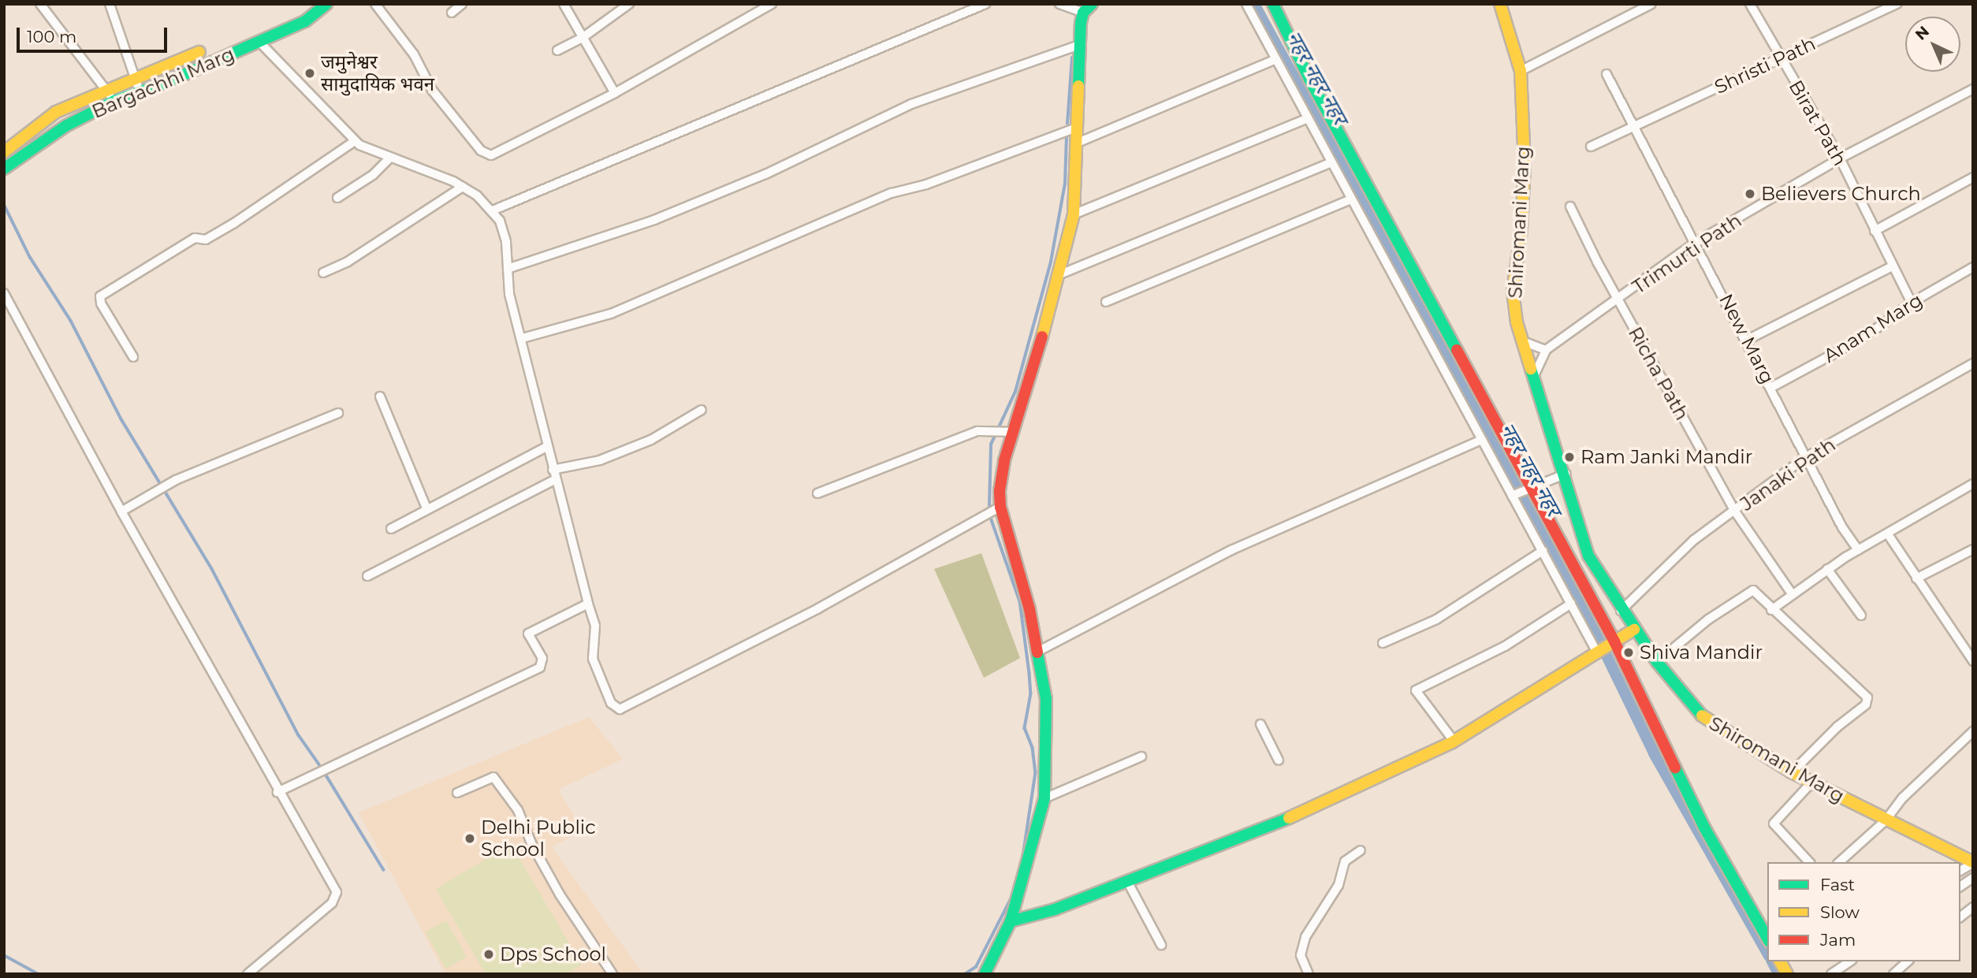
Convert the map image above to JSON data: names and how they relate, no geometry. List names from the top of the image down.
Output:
{
  "streets": {
    "street": [
      "Shristi Path",
      "Bargachhi Marg",
      "Birat Path",
      "Shiromani Marg",
      "Trimurti Path",
      "Anam Marg",
      "New Marg",
      "Richa Path",
      "Janaki Path"
    ]
  },
  "crossings": [
    ["Shristi Path", "Birat Path"],
    ["Shristi Path", "New Marg"],
    ["Birat Path", "Trimurti Path"],
    ["Birat Path", "Anam Marg"],
    ["Shiromani Marg", "Janaki Path"],
    ["Trimurti Path", "New Marg"],
    ["Trimurti Path", "Richa Path"],
    ["Anam Marg", "New Marg"],
    ["New Marg", "Janaki Path"],
    ["Richa Path", "Janaki Path"]
  ],
  "water": ["नहर नहर नहर"],
  "places": [
    "जमुनेश्वर सामुदायिक भवन",
    "Believers Church",
    "Ram Janki Mandir",
    "Shiva Mandir",
    "Delhi Public School",
    "Dps School"
  ],
  "legend": ["Fast", "Slow", "Jam"],
  "scale_bar": "100 m",
  "north": "top left"
}
